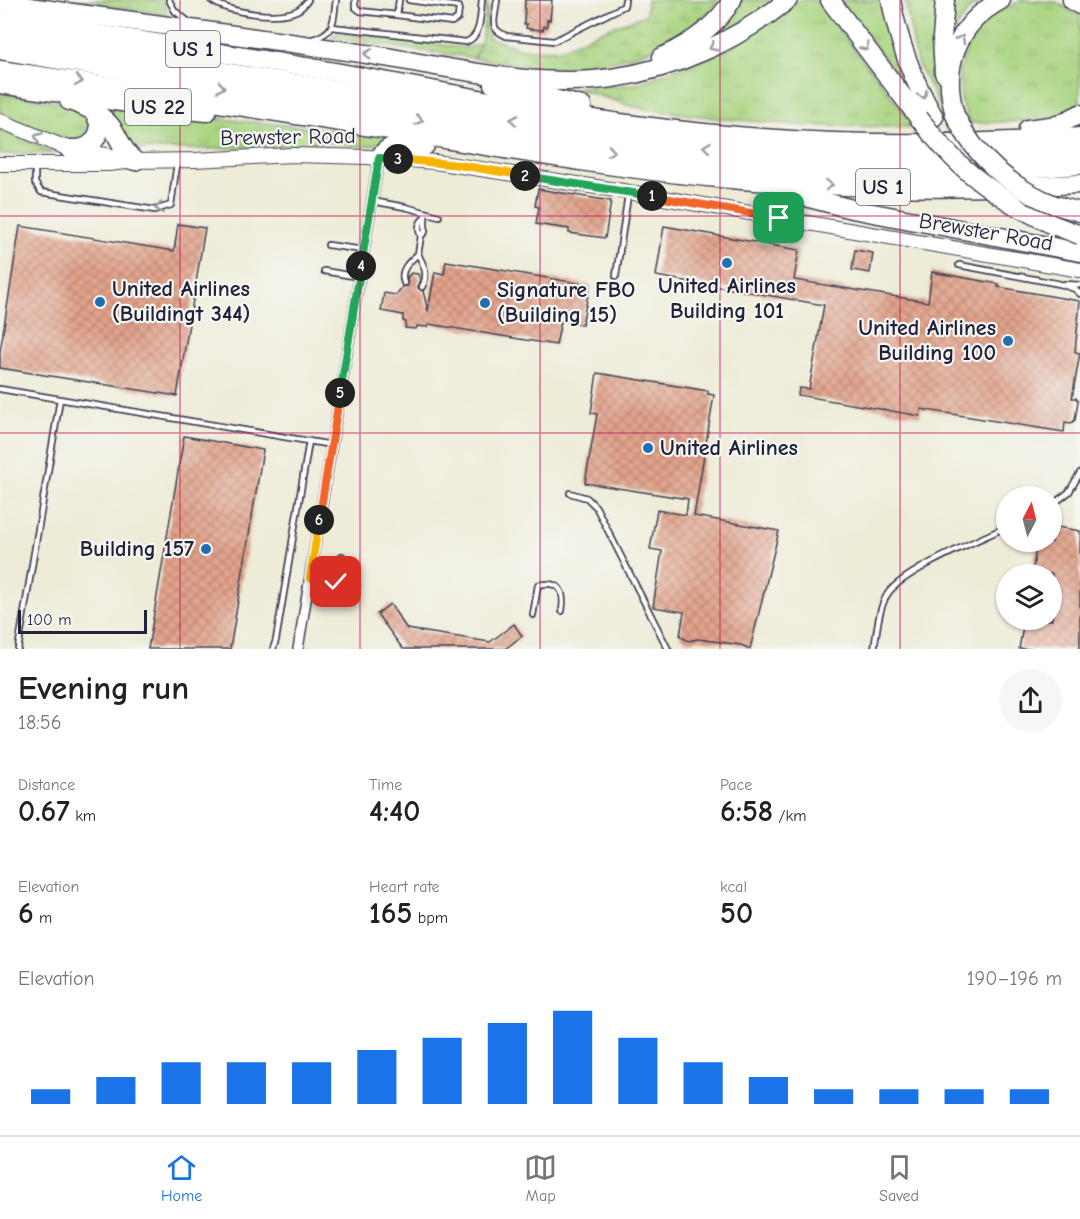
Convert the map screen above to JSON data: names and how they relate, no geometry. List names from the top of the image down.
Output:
{
  "streets": {
    "highway": ["US 1", "US 22"],
    "street": ["Brewster Road"]
  },
  "crossings": [
    ["US 1", "US 22"]
  ],
  "places": [
    "United Airlines Building 101",
    "United Airlines (Buildingt 344)",
    "Signature FBO (Building 15)",
    "United Airlines Building 100",
    "United Airlines",
    "Building 157"
  ],
  "scale_bar": "100 m",
  "north": "top",
  "page": {
    "pins": [
      "3",
      "2",
      "1",
      "4",
      "5",
      "6"
    ],
    "scale": "100 m",
    "heading": ["Evening run", "18:56"],
    "stats": [
      ["Distance", "0.67 km"],
      ["Time", "4:40"],
      ["Pace", "6:58 /km"],
      ["Elevation", "6 m"],
      ["Heart rate", "165 bpm"],
      ["kcal", "50"]
    ],
    "chart": ["Elevation", "190–196 m"],
    "tabs": ["Home", "Map", "Saved"]
  }
}
